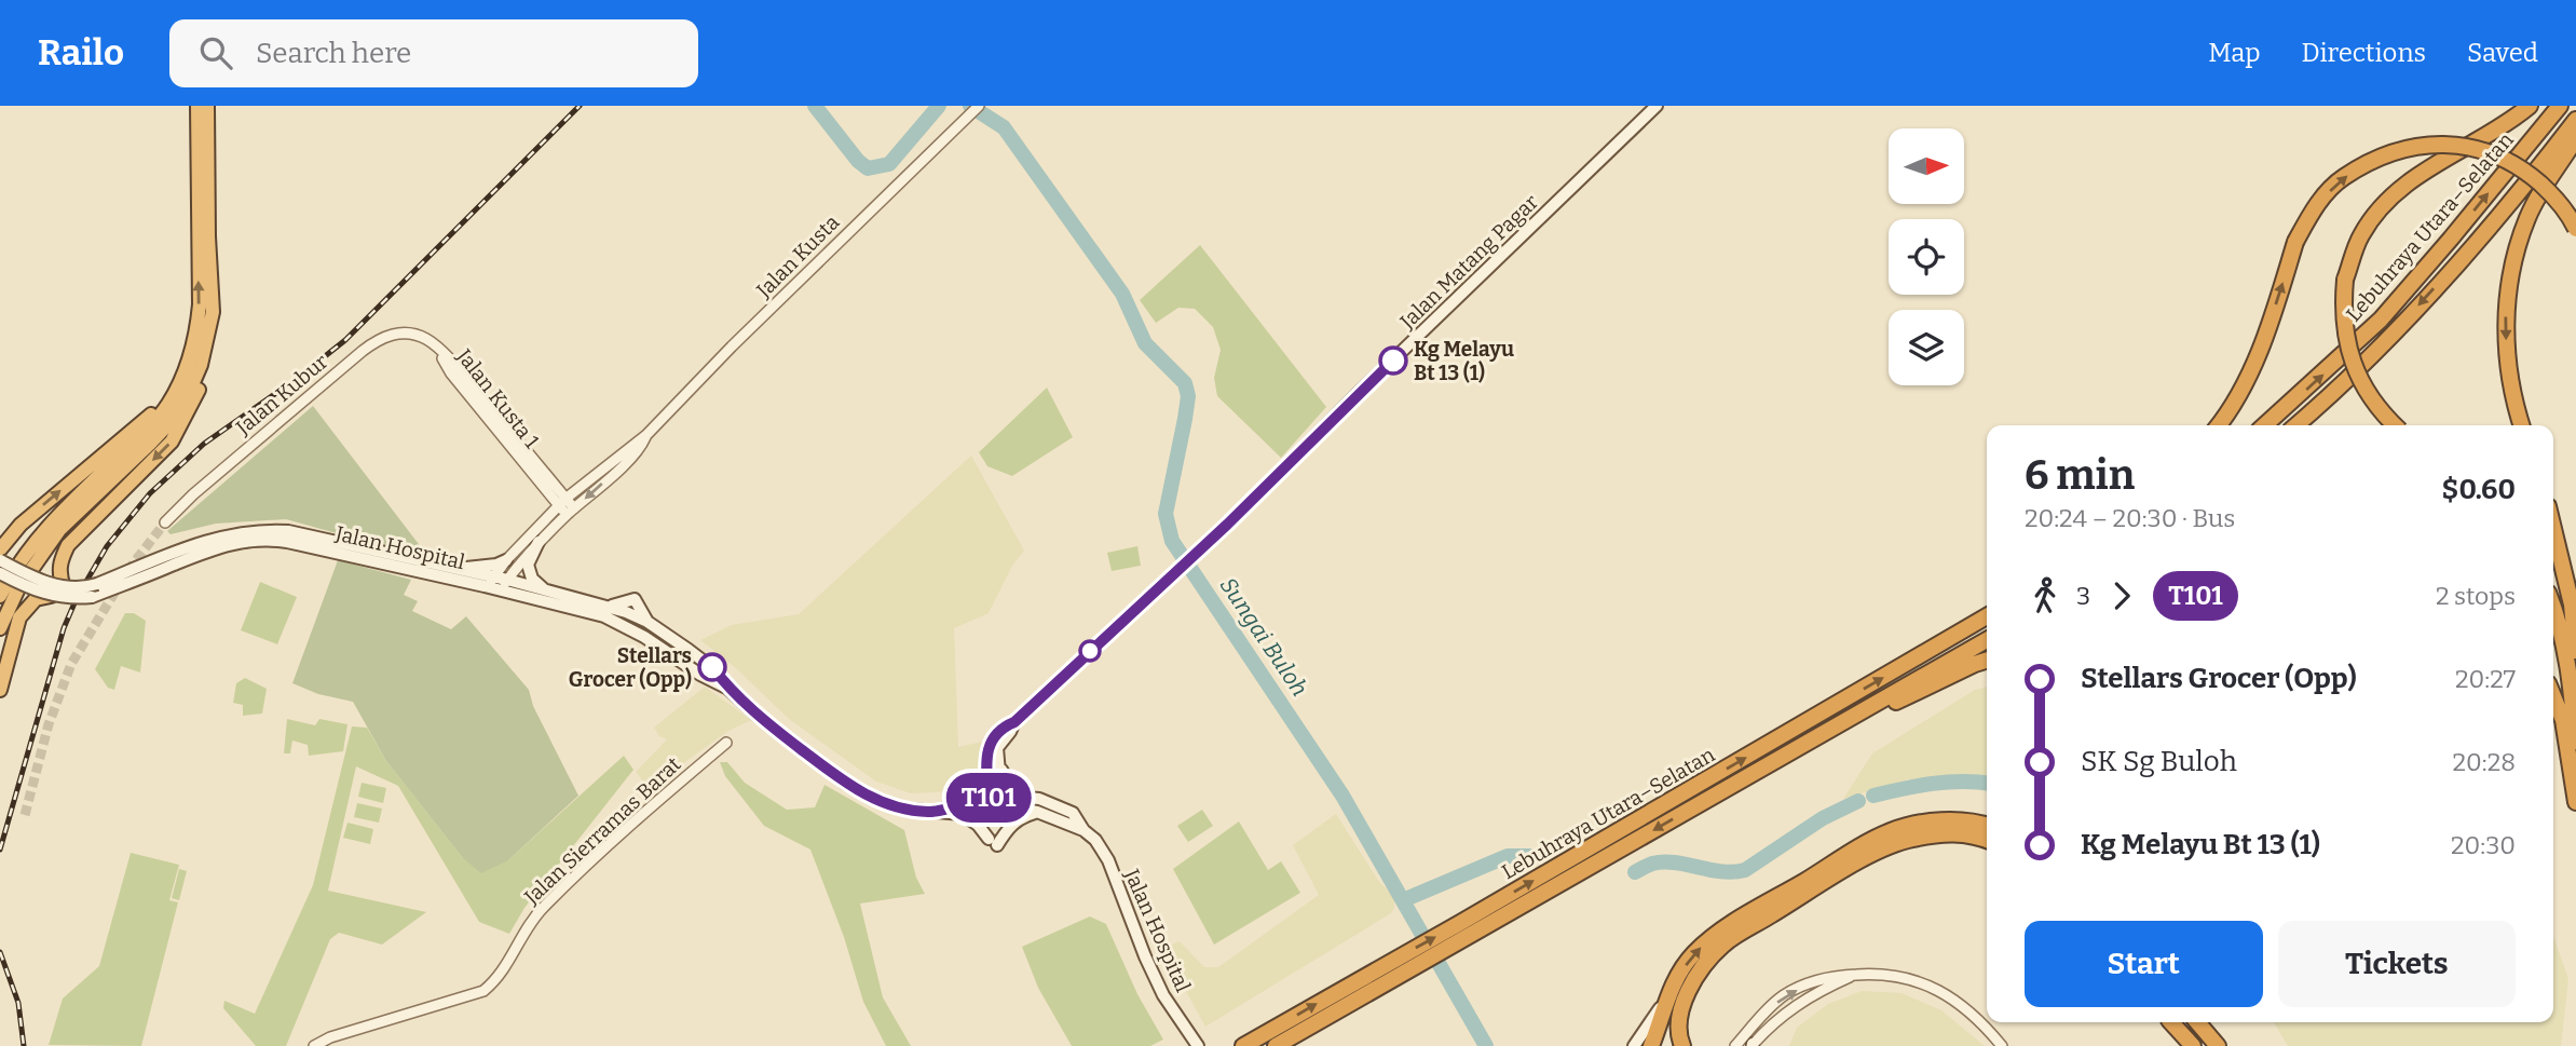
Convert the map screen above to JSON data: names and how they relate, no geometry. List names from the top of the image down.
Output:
{
  "streets": {
    "highway": ["Lebuhraya Utara–Selatan"],
    "main road": ["Jalan Matang Pagar", "Jalan Hospital"],
    "street": [
      "Jalan Kusta",
      "Jalan Kubur",
      "Jalan Kusta 1",
      "Jalan Sierramas Barat"
    ]
  },
  "crossings": [
    ["Jalan Kusta", "Jalan Kusta 1"],
    ["Jalan Kusta", "Jalan Hospital"],
    ["Jalan Kubur", "Jalan Kusta 1"]
  ],
  "water": ["Sungai Buloh"],
  "places": ["Kg Melayu Bt 13 (1)", "Stellars Grocer (Opp)"],
  "lines": ["bus line T101"],
  "north": "right",
  "page": {
    "header": "Railo",
    "search": "Search here",
    "nav": ["Map", "Directions", "Saved"],
    "on_map": "T101",
    "heading": ["6 min", "20:24 – 20:30 · Bus", "$0.60"],
    "legs": ["3", "T101", "2 stops"],
    "list": [
      {
        "name": "Stellars Grocer (Opp)",
        "value": "20:27"
      },
      {
        "name": "SK Sg Buloh",
        "value": "20:28"
      },
      {
        "name": "Kg Melayu Bt 13 (1)",
        "value": "20:30"
      }
    ],
    "buttons": ["Start", "Tickets"]
  }
}
